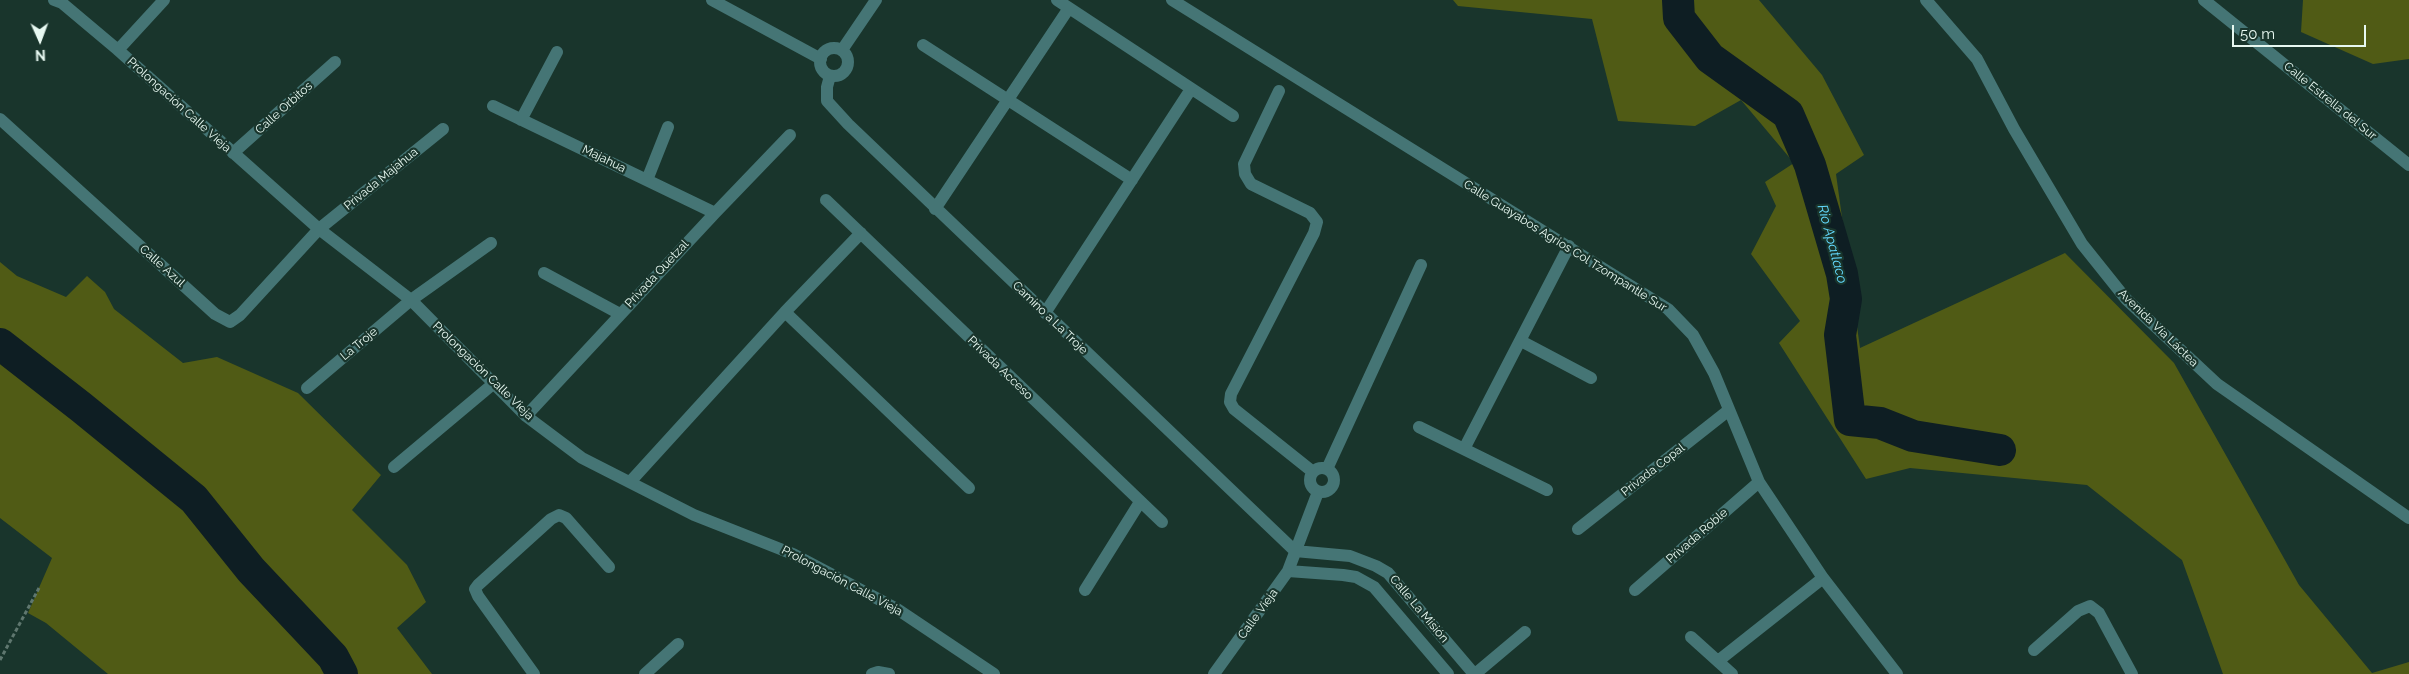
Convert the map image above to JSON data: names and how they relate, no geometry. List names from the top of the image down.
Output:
{
  "streets": {
    "street": [
      "Calle Estrella del Sur",
      "Prolongación Calle Vieja",
      "Calle Orbitos",
      "Majahua",
      "Privada Majahua",
      "Calle Guayabos Agrios Col Tzompantle Sur",
      "Calle Azul",
      "Privada Quetzal",
      "Camino a La Troje",
      "Avenida Vía Láctea",
      "La Troje",
      "Privada Acceso",
      "Privada Copal",
      "Privada Roble",
      "Calle La Misión",
      "Calle Vieja"
    ]
  },
  "crossings": [
    ["Prolongación Calle Vieja", "Calle Orbitos"],
    ["Prolongación Calle Vieja", "Privada Majahua"],
    ["Prolongación Calle Vieja", "Calle Azul"],
    ["Prolongación Calle Vieja", "Privada Quetzal"],
    ["Prolongación Calle Vieja", "La Troje"],
    ["Majahua", "Privada Quetzal"],
    ["Privada Majahua", "Calle Azul"],
    ["Calle Guayabos Agrios Col Tzompantle Sur", "Privada Copal"],
    ["Calle Guayabos Agrios Col Tzompantle Sur", "Privada Roble"],
    ["Camino a La Troje", "Calle La Misión"],
    ["Camino a La Troje", "Calle Vieja"],
    ["Calle La Misión", "Calle Vieja"]
  ],
  "water": ["Rio Apatlaco"],
  "scale_bar": "50 m",
  "north": "bottom"
}
